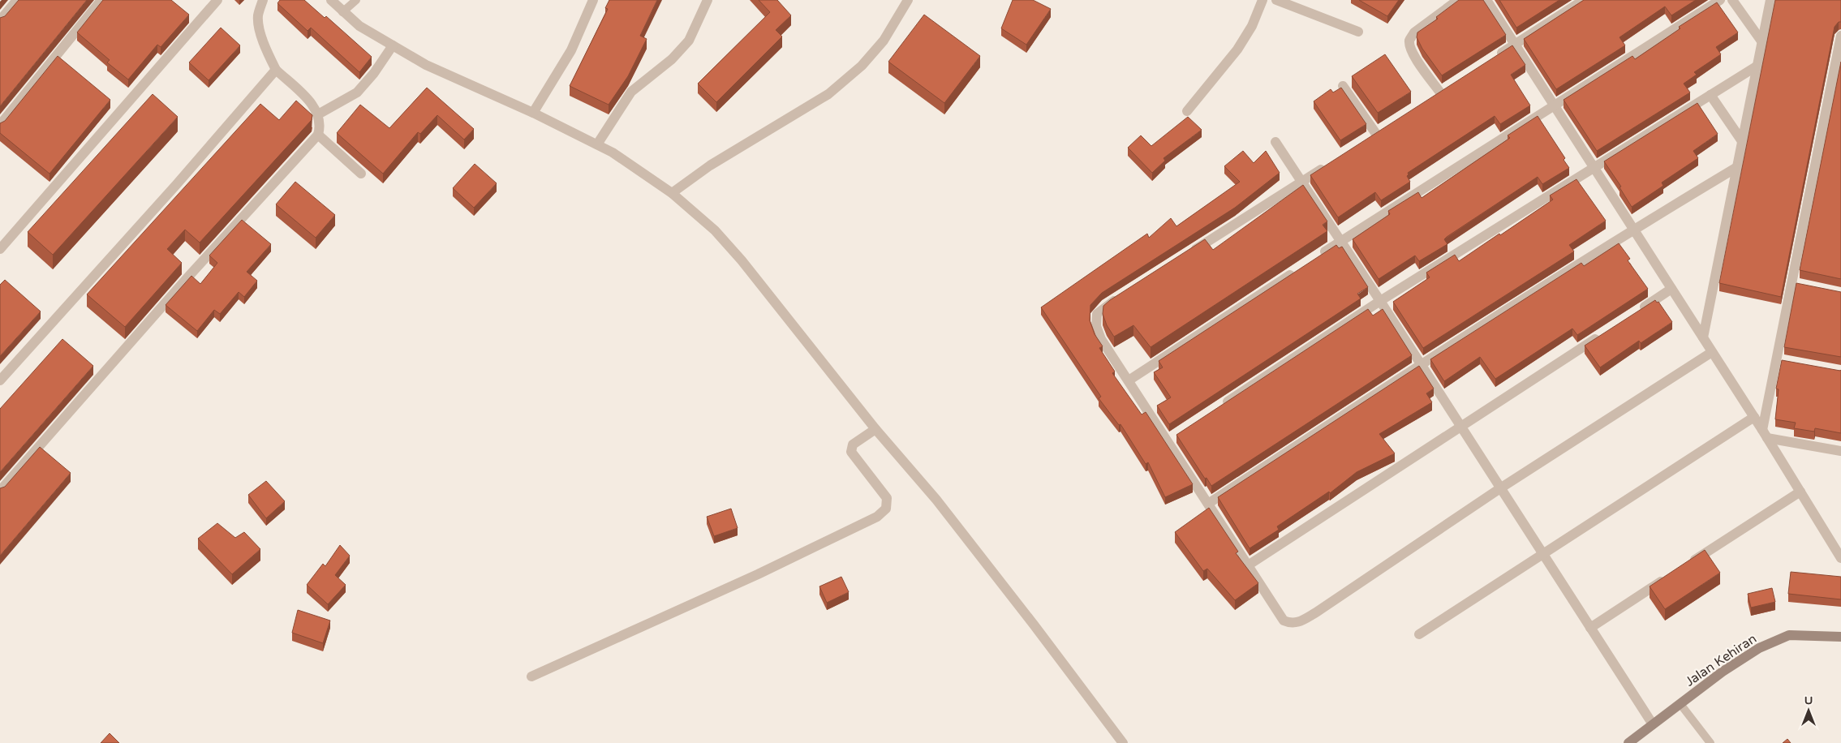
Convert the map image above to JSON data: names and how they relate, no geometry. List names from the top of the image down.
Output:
{
  "streets": {
    "street": ["Jalan Kehiran"]
  },
  "north": "top"
}
